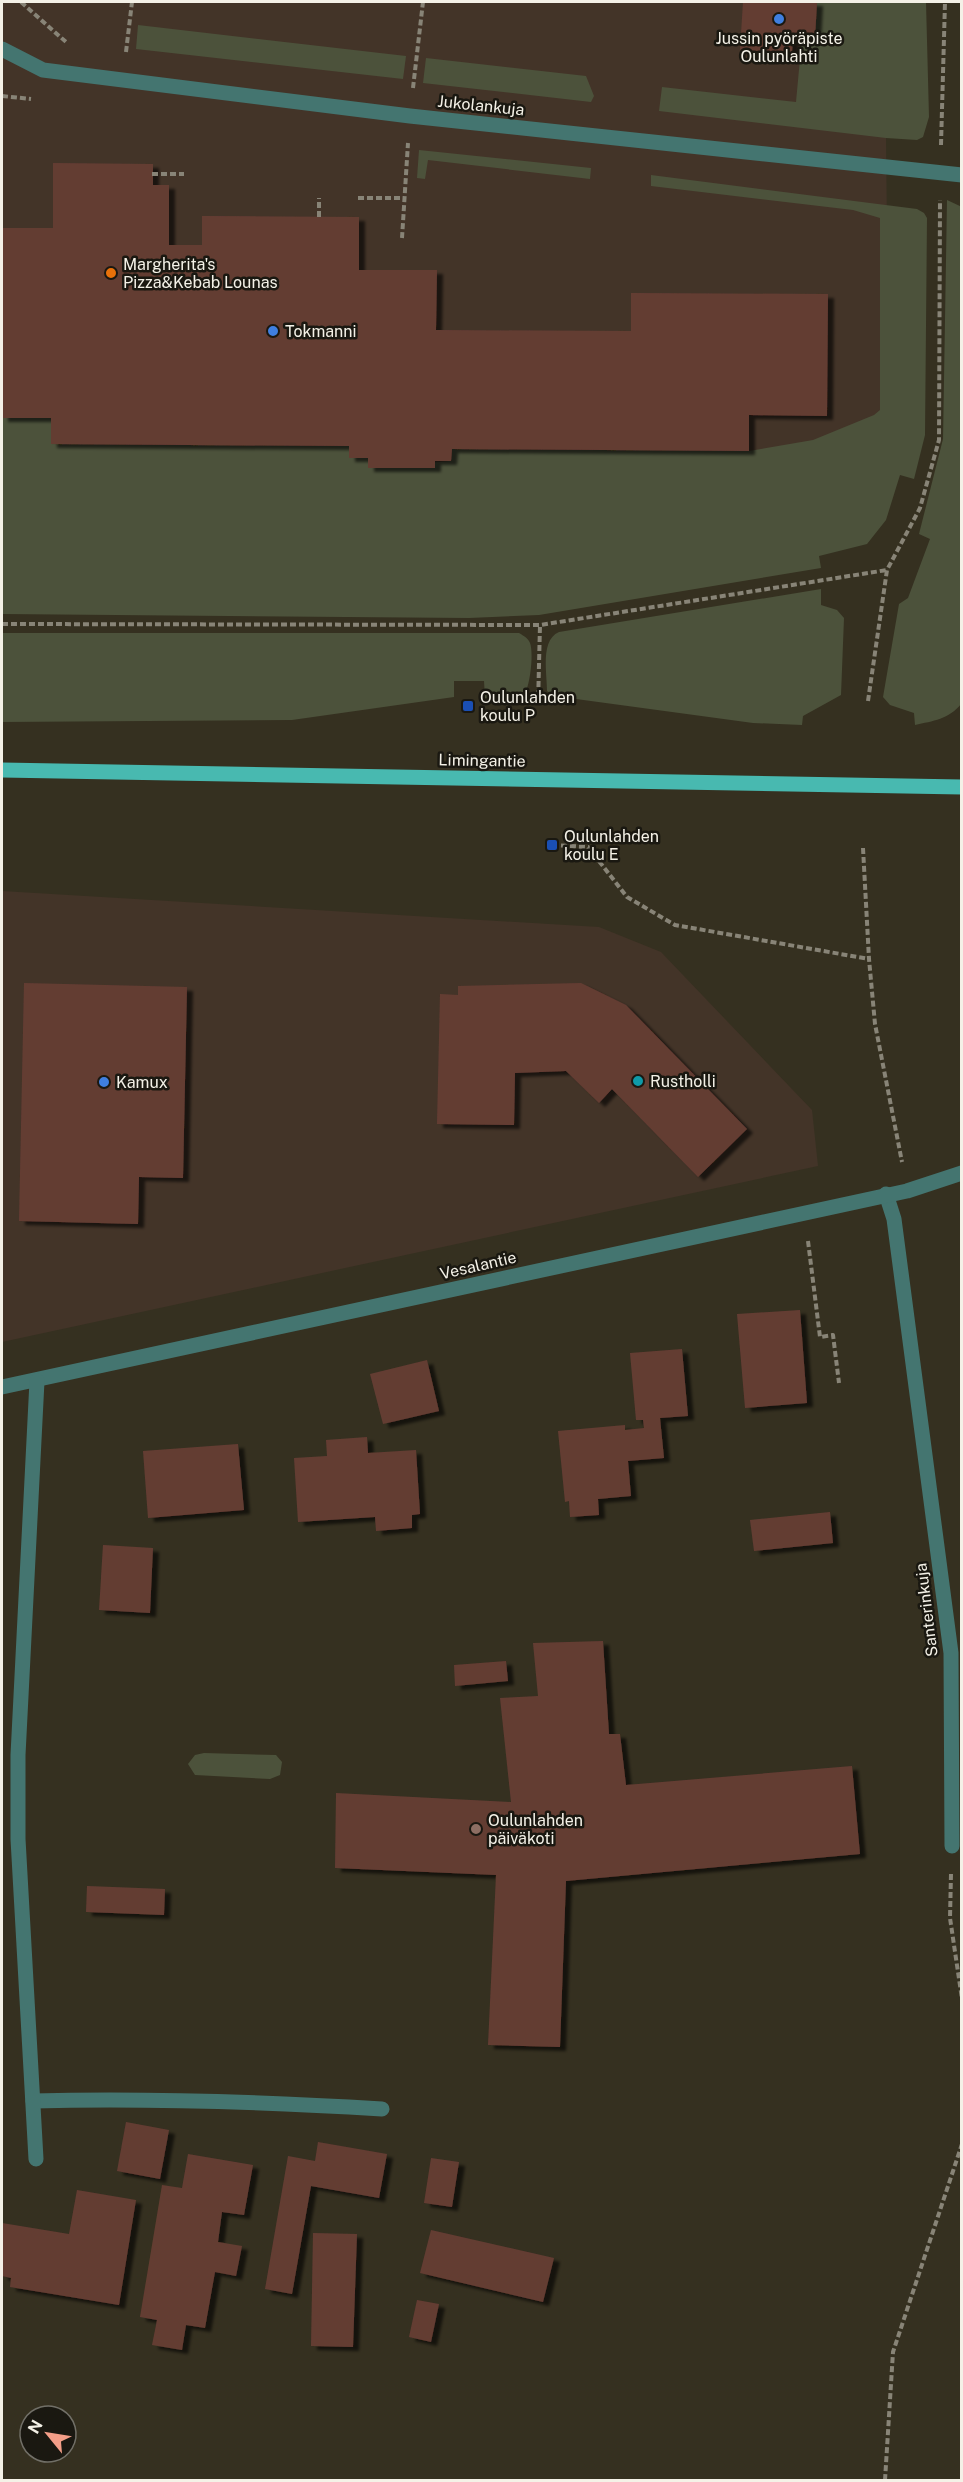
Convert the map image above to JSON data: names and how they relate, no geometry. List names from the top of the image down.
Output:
{
  "streets": {
    "main road": ["Limingantie"],
    "street": ["Jukolankuja", "Vesalantie", "Santerinkuja"]
  },
  "crossings": [
    ["Vesalantie", "Santerinkuja"]
  ],
  "places": {
    "other": [
      "Jussin pyöräpiste Oulunlahti",
      "Margherita's Pizza&Kebab Lounas",
      "Tokmanni",
      "Rustholli",
      "Kamux",
      "Oulunlahden päiväkoti"
    ],
    "transit": ["Oulunlahden koulu P", "Oulunlahden koulu E"]
  },
  "north": "top left"
}
